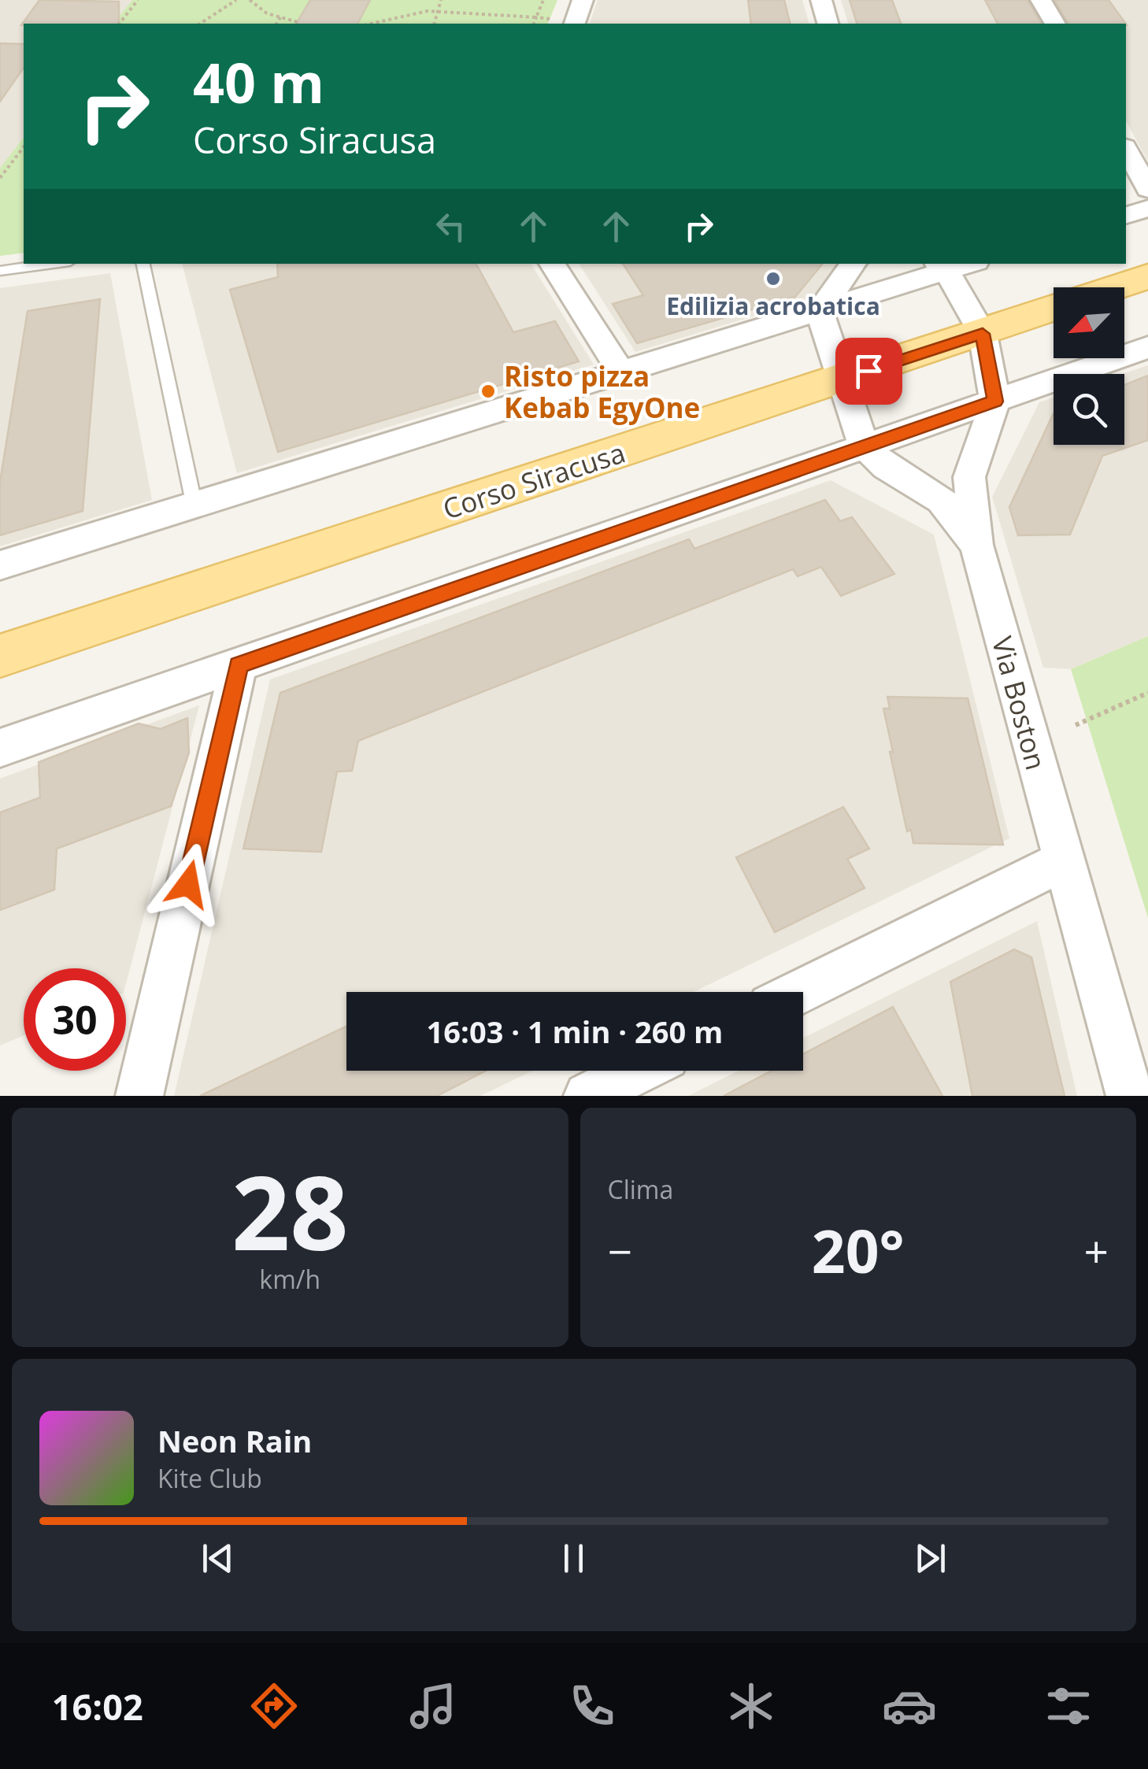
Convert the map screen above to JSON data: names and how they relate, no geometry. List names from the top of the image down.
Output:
{
  "streets": {
    "main road": ["Corso Siracusa"],
    "street": ["Via Boston"]
  },
  "crossings": [
    ["Corso Siracusa", "Via Boston"]
  ],
  "places": ["Edilizia acrobatica", "Risto pizza Kebab EgyOne"],
  "north": "bottom left",
  "page": {
    "turn": ["40 m", "Corso Siracusa"],
    "limit": "30",
    "trip": "16:03 · 1 min · 260 m",
    "tile": [
      ["28", "km/h"],
      "Clima"
    ],
    "heat": ["−", "20°", "+"],
    "song": ["Neon Rain", "Kite Club"],
    "tabs": "16:02"
  }
}
